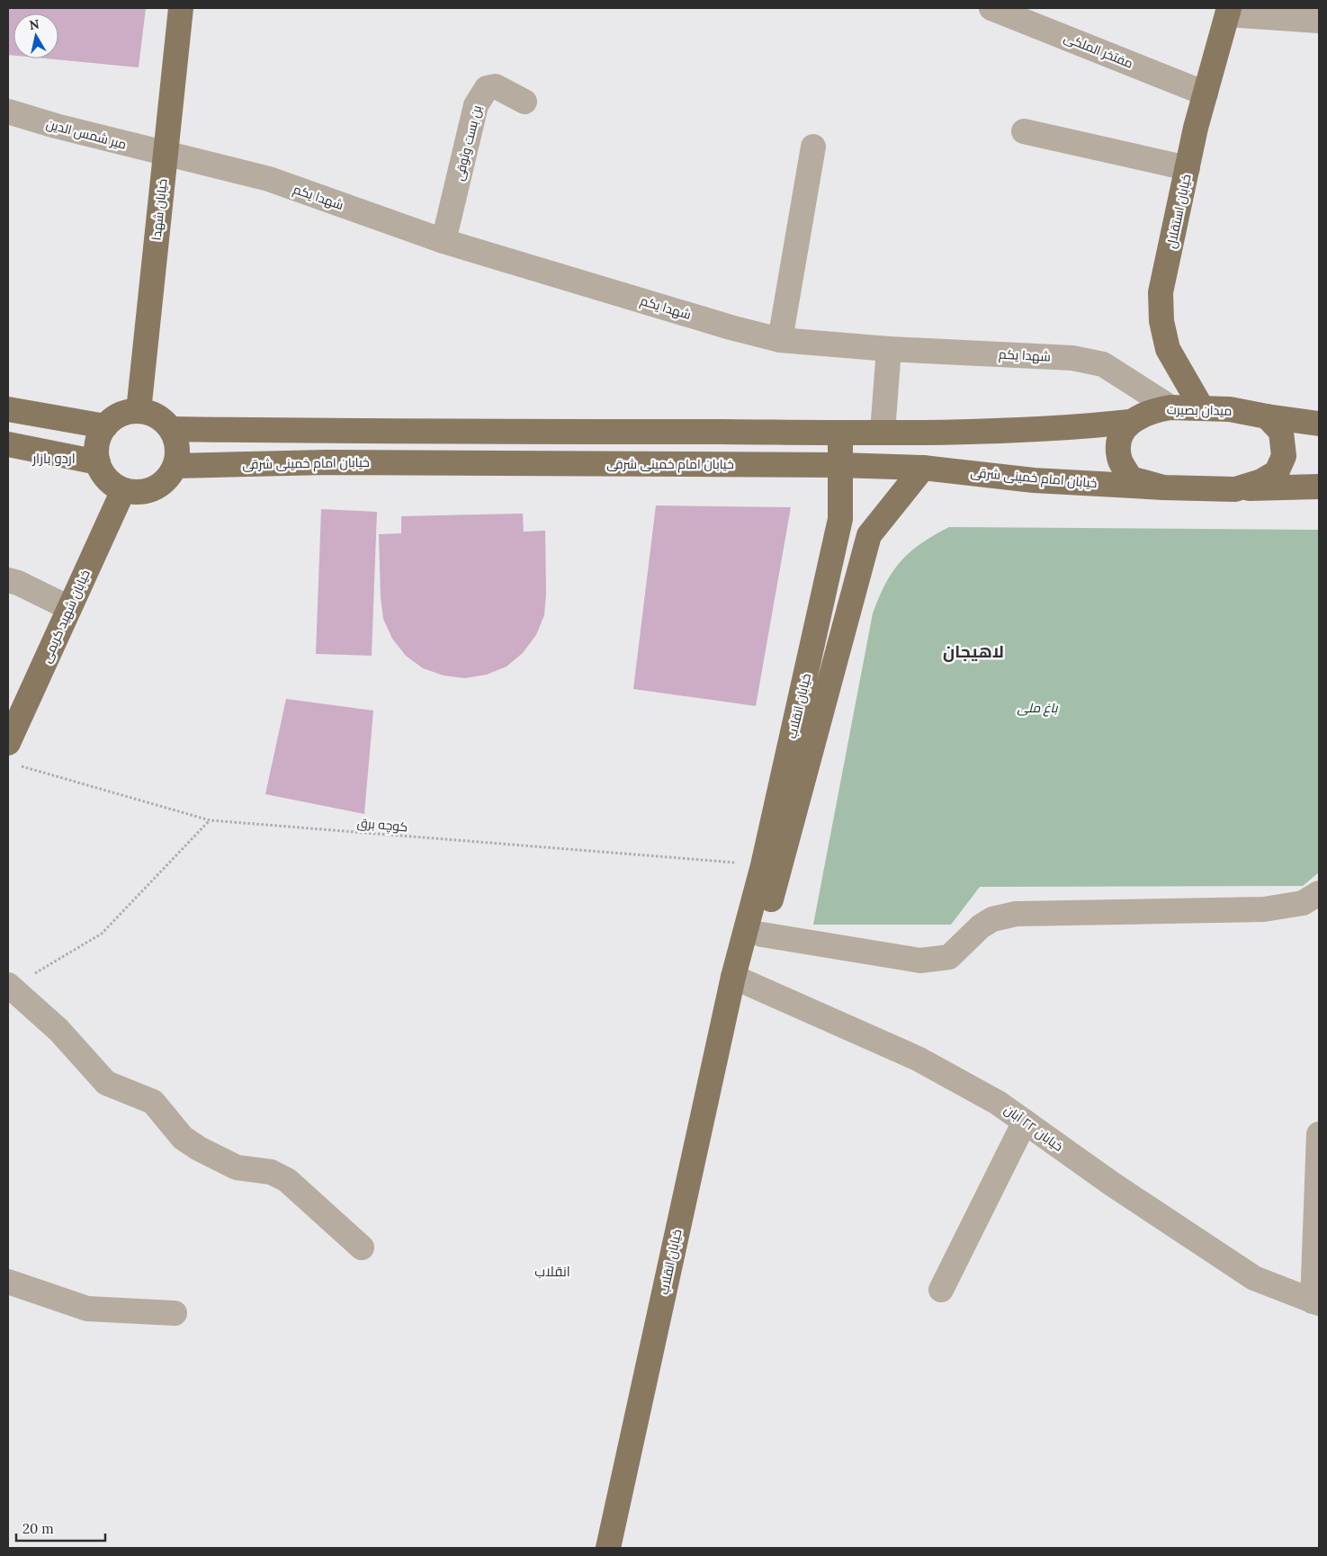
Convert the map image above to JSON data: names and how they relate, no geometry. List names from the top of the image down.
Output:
{
  "streets": {
    "main road": [
      "خیابان شهدا",
      "خیابان استقلال",
      "میدان بصیرت",
      "خیابان امام خمینی شرقی",
      "خیابان شهید کریمی",
      "خیابان انقلاب"
    ],
    "street": [
      "مفتخر الملکی",
      "میر شمس الدین",
      "بن بست وثوقی",
      "شهدا یکم",
      "خیابان ۲۲ آبان"
    ],
    "path": ["کوچه برق"]
  },
  "crossings": [
    ["مفتخر الملکی", "خیابان استقلال"],
    ["میر شمس الدین", "شهدا یکم"],
    ["میر شمس الدین", "خیابان شهدا"],
    ["بن بست وثوقی", "شهدا یکم"],
    ["شهدا یکم", "خیابان شهدا"],
    ["شهدا یکم", "میدان بصیرت"],
    ["خیابان شهدا", "خیابان امام خمینی شرقی"],
    ["خیابان شهدا", "خیابان شهید کریمی"],
    ["خیابان استقلال", "میدان بصیرت"],
    ["خیابان امام خمینی شرقی", "خیابان شهید کریمی"],
    ["خیابان امام خمینی شرقی", "خیابان انقلاب"],
    ["خیابان شهید کریمی", "کوچه برق"],
    ["خیابان انقلاب", "کوچه برق"],
    ["خیابان انقلاب", "خیابان ۲۲ آبان"]
  ],
  "districts": ["اردو بازار", "لاهیجان", "انقلاب"],
  "parks": ["باغ ملی"],
  "scale_bar": "20 m",
  "north": "top"
}
